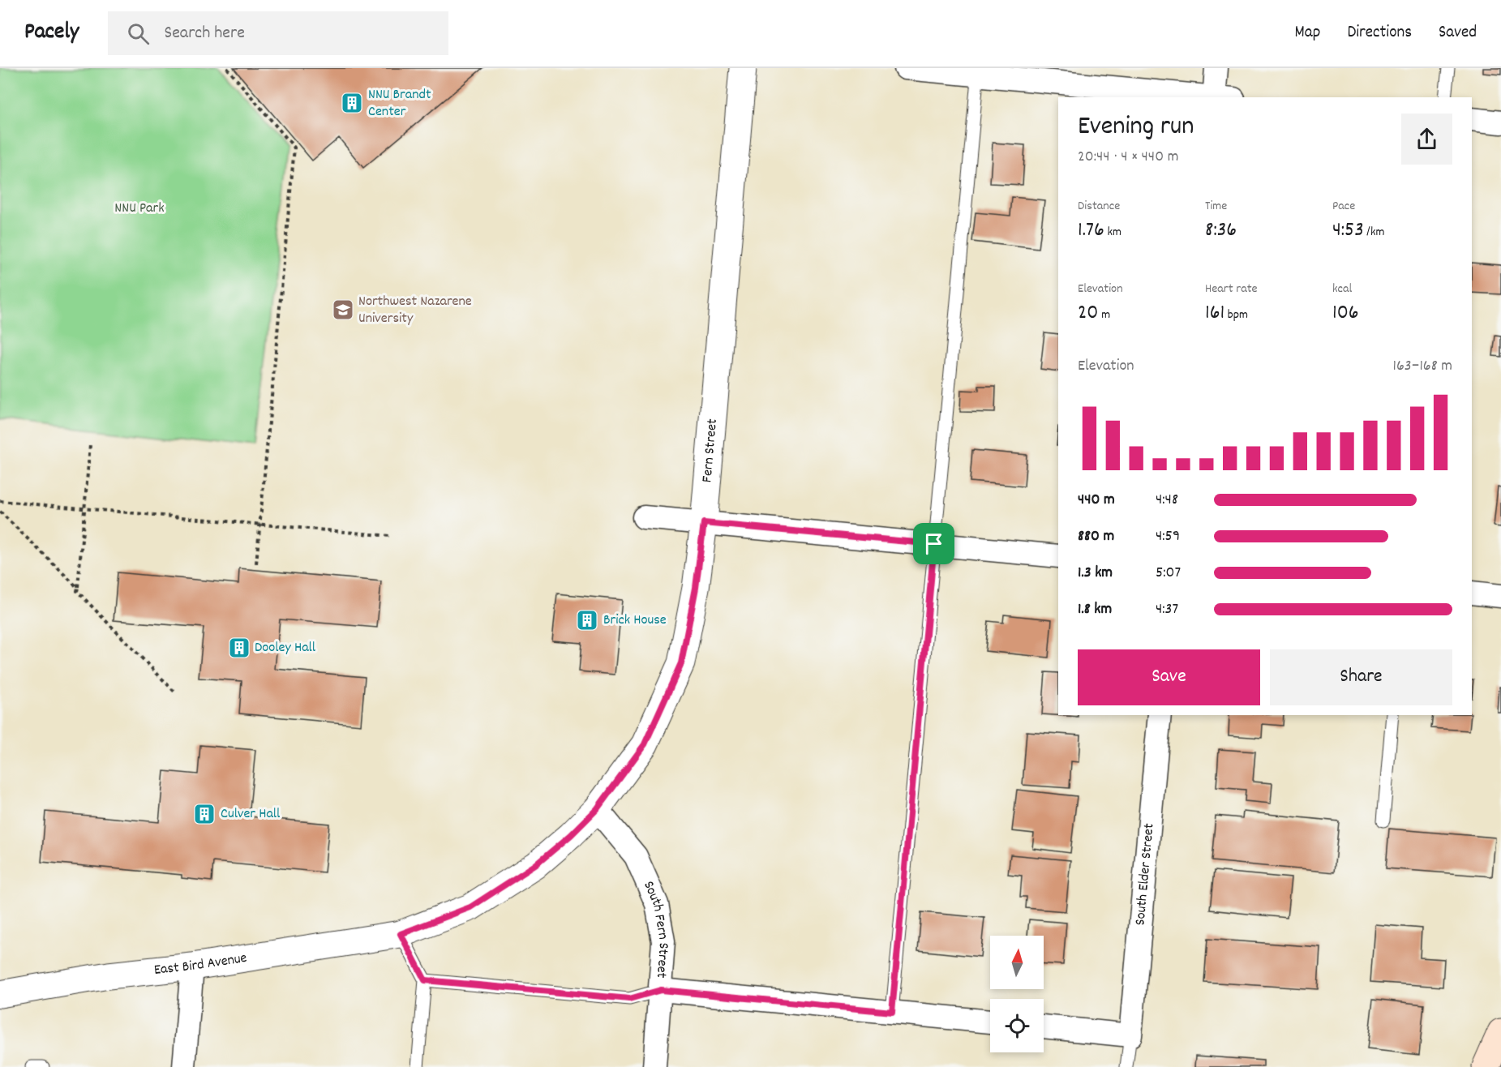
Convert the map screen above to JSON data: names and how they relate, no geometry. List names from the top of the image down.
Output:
{
  "streets": {
    "street": [
      "Fern Street",
      "South Elder Street",
      "South Fern Street",
      "East Bird Avenue"
    ]
  },
  "crossings": [
    ["Fern Street", "South Fern Street"],
    ["Fern Street", "East Bird Avenue"],
    ["South Fern Street", "East Bird Avenue"]
  ],
  "parks": ["NNU Park"],
  "places": {
    "building": [
      "NNU Brandt Center",
      "Brick House",
      "Dooley Hall",
      "Culver Hall"
    ],
    "school or university": ["Northwest Nazarene University"]
  },
  "north": "top",
  "page": {
    "header": "Pacely",
    "search": "Search here",
    "nav": ["Map", "Directions", "Saved"],
    "heading": ["Evening run", "20:44 · 4 × 440 m"],
    "stats": [
      ["Distance", "1.76 km"],
      ["Time", "8:36"],
      ["Pace", "4:53 /km"],
      ["Elevation", "20 m"],
      ["Heart rate", "161 bpm"],
      ["kcal", "106"]
    ],
    "chart": ["Elevation", "163–168 m"],
    "list": [
      {
        "name": "440 m",
        "note": "4:48"
      },
      {
        "name": "880 m",
        "note": "4:59"
      },
      {
        "name": "1.3 km",
        "note": "5:07"
      },
      {
        "name": "1.8 km",
        "note": "4:37"
      }
    ],
    "buttons": ["Save", "Share"]
  }
}
